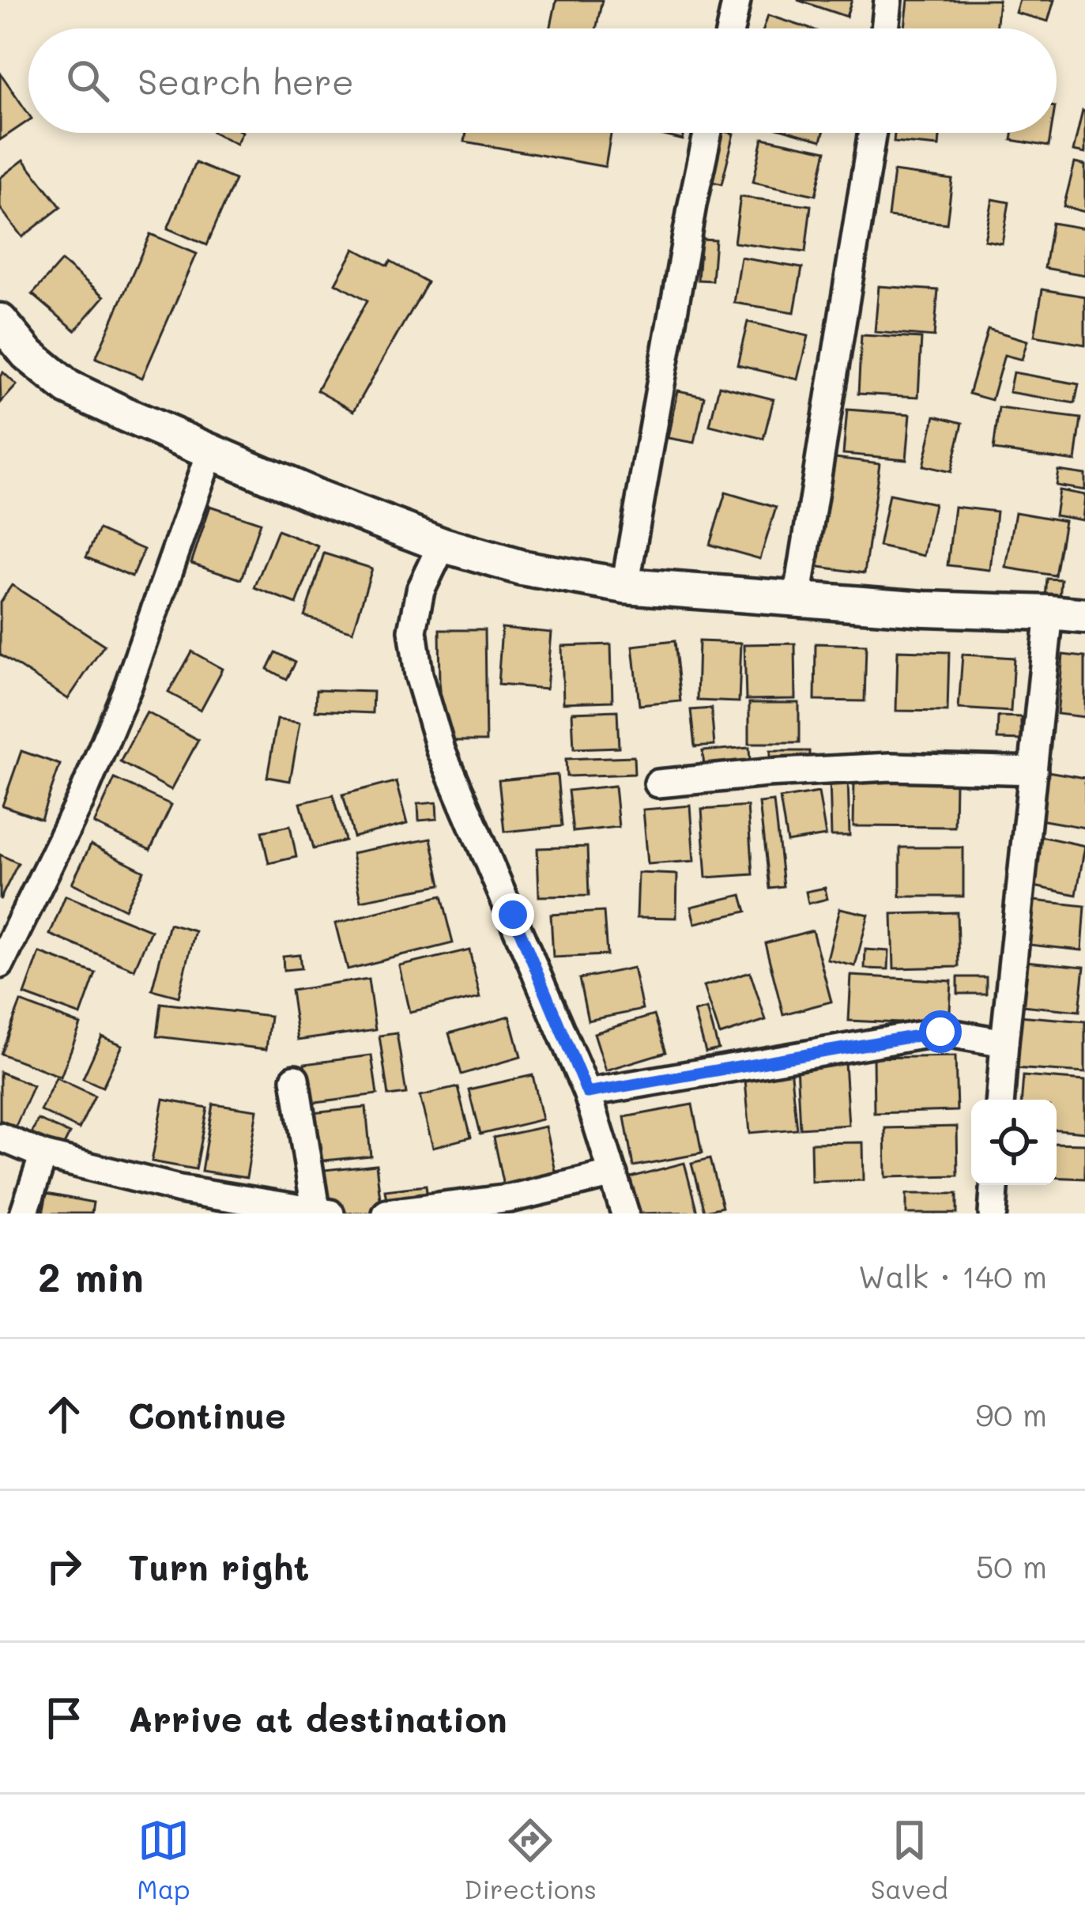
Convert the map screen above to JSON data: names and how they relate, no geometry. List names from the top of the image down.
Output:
{
  "page": {
    "search": "Search here",
    "heading": ["2 min", "Walk · 140 m"],
    "list": [
      ["Continue", "90 m"],
      ["Turn right", "50 m"],
      "Arrive at destination"
    ],
    "nav": ["Map", "Directions", "Saved"]
  }
}
